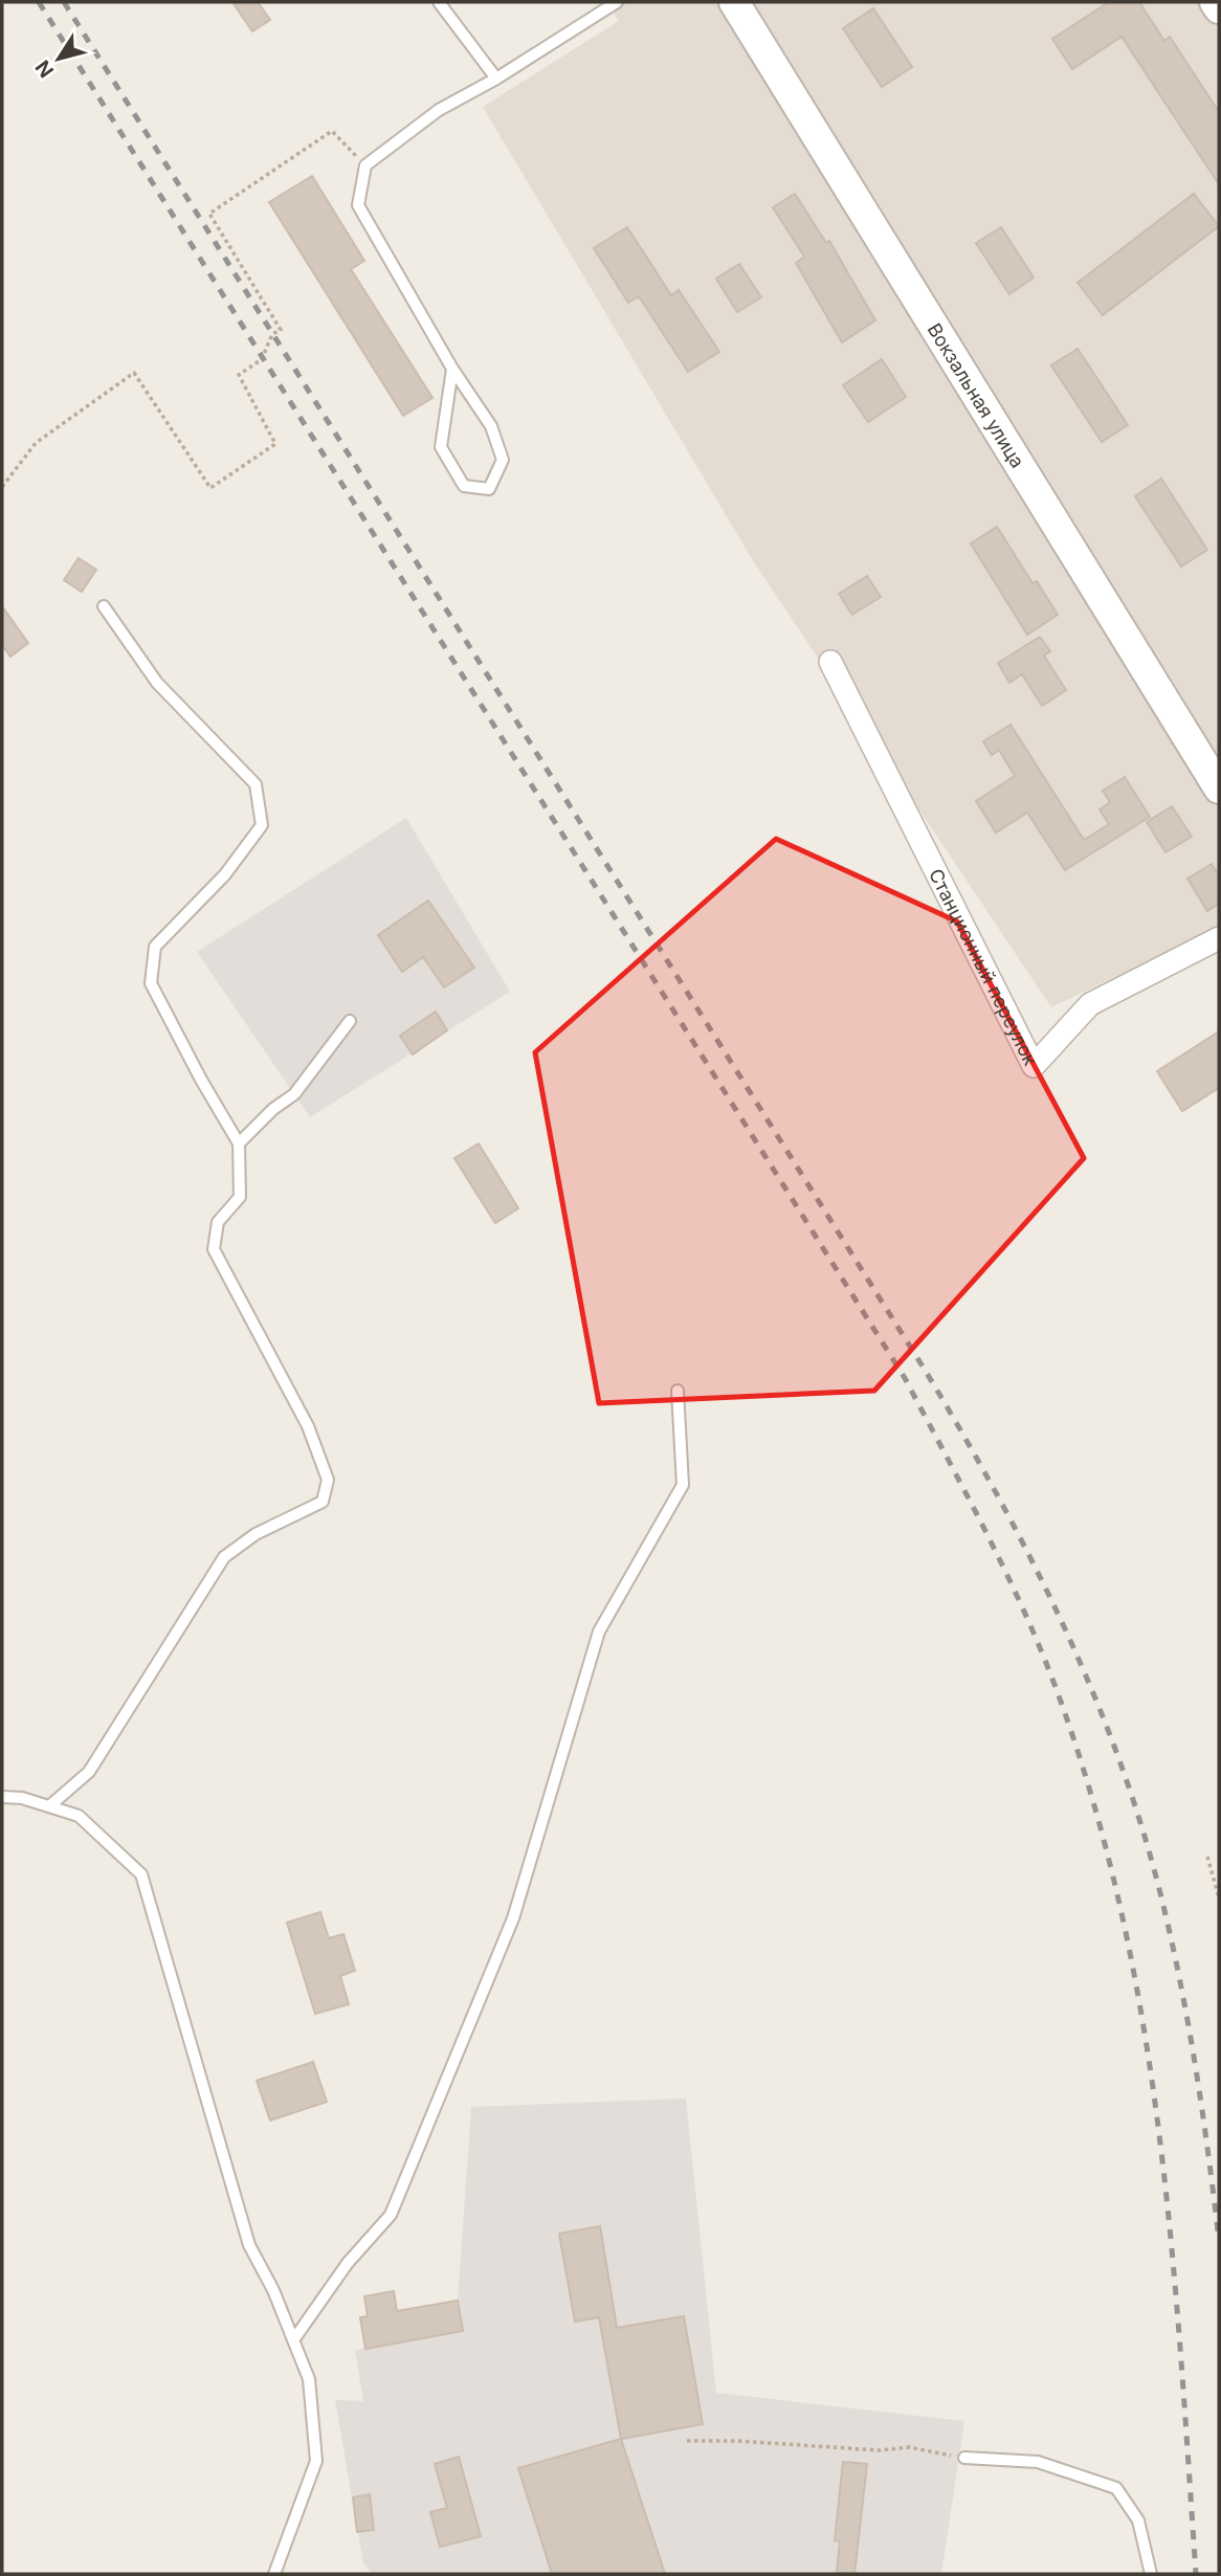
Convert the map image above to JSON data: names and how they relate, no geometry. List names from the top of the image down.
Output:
{
  "streets": {
    "street": ["Вокзальная улица", "Станционный переулок"]
  },
  "north": "bottom left"
}
